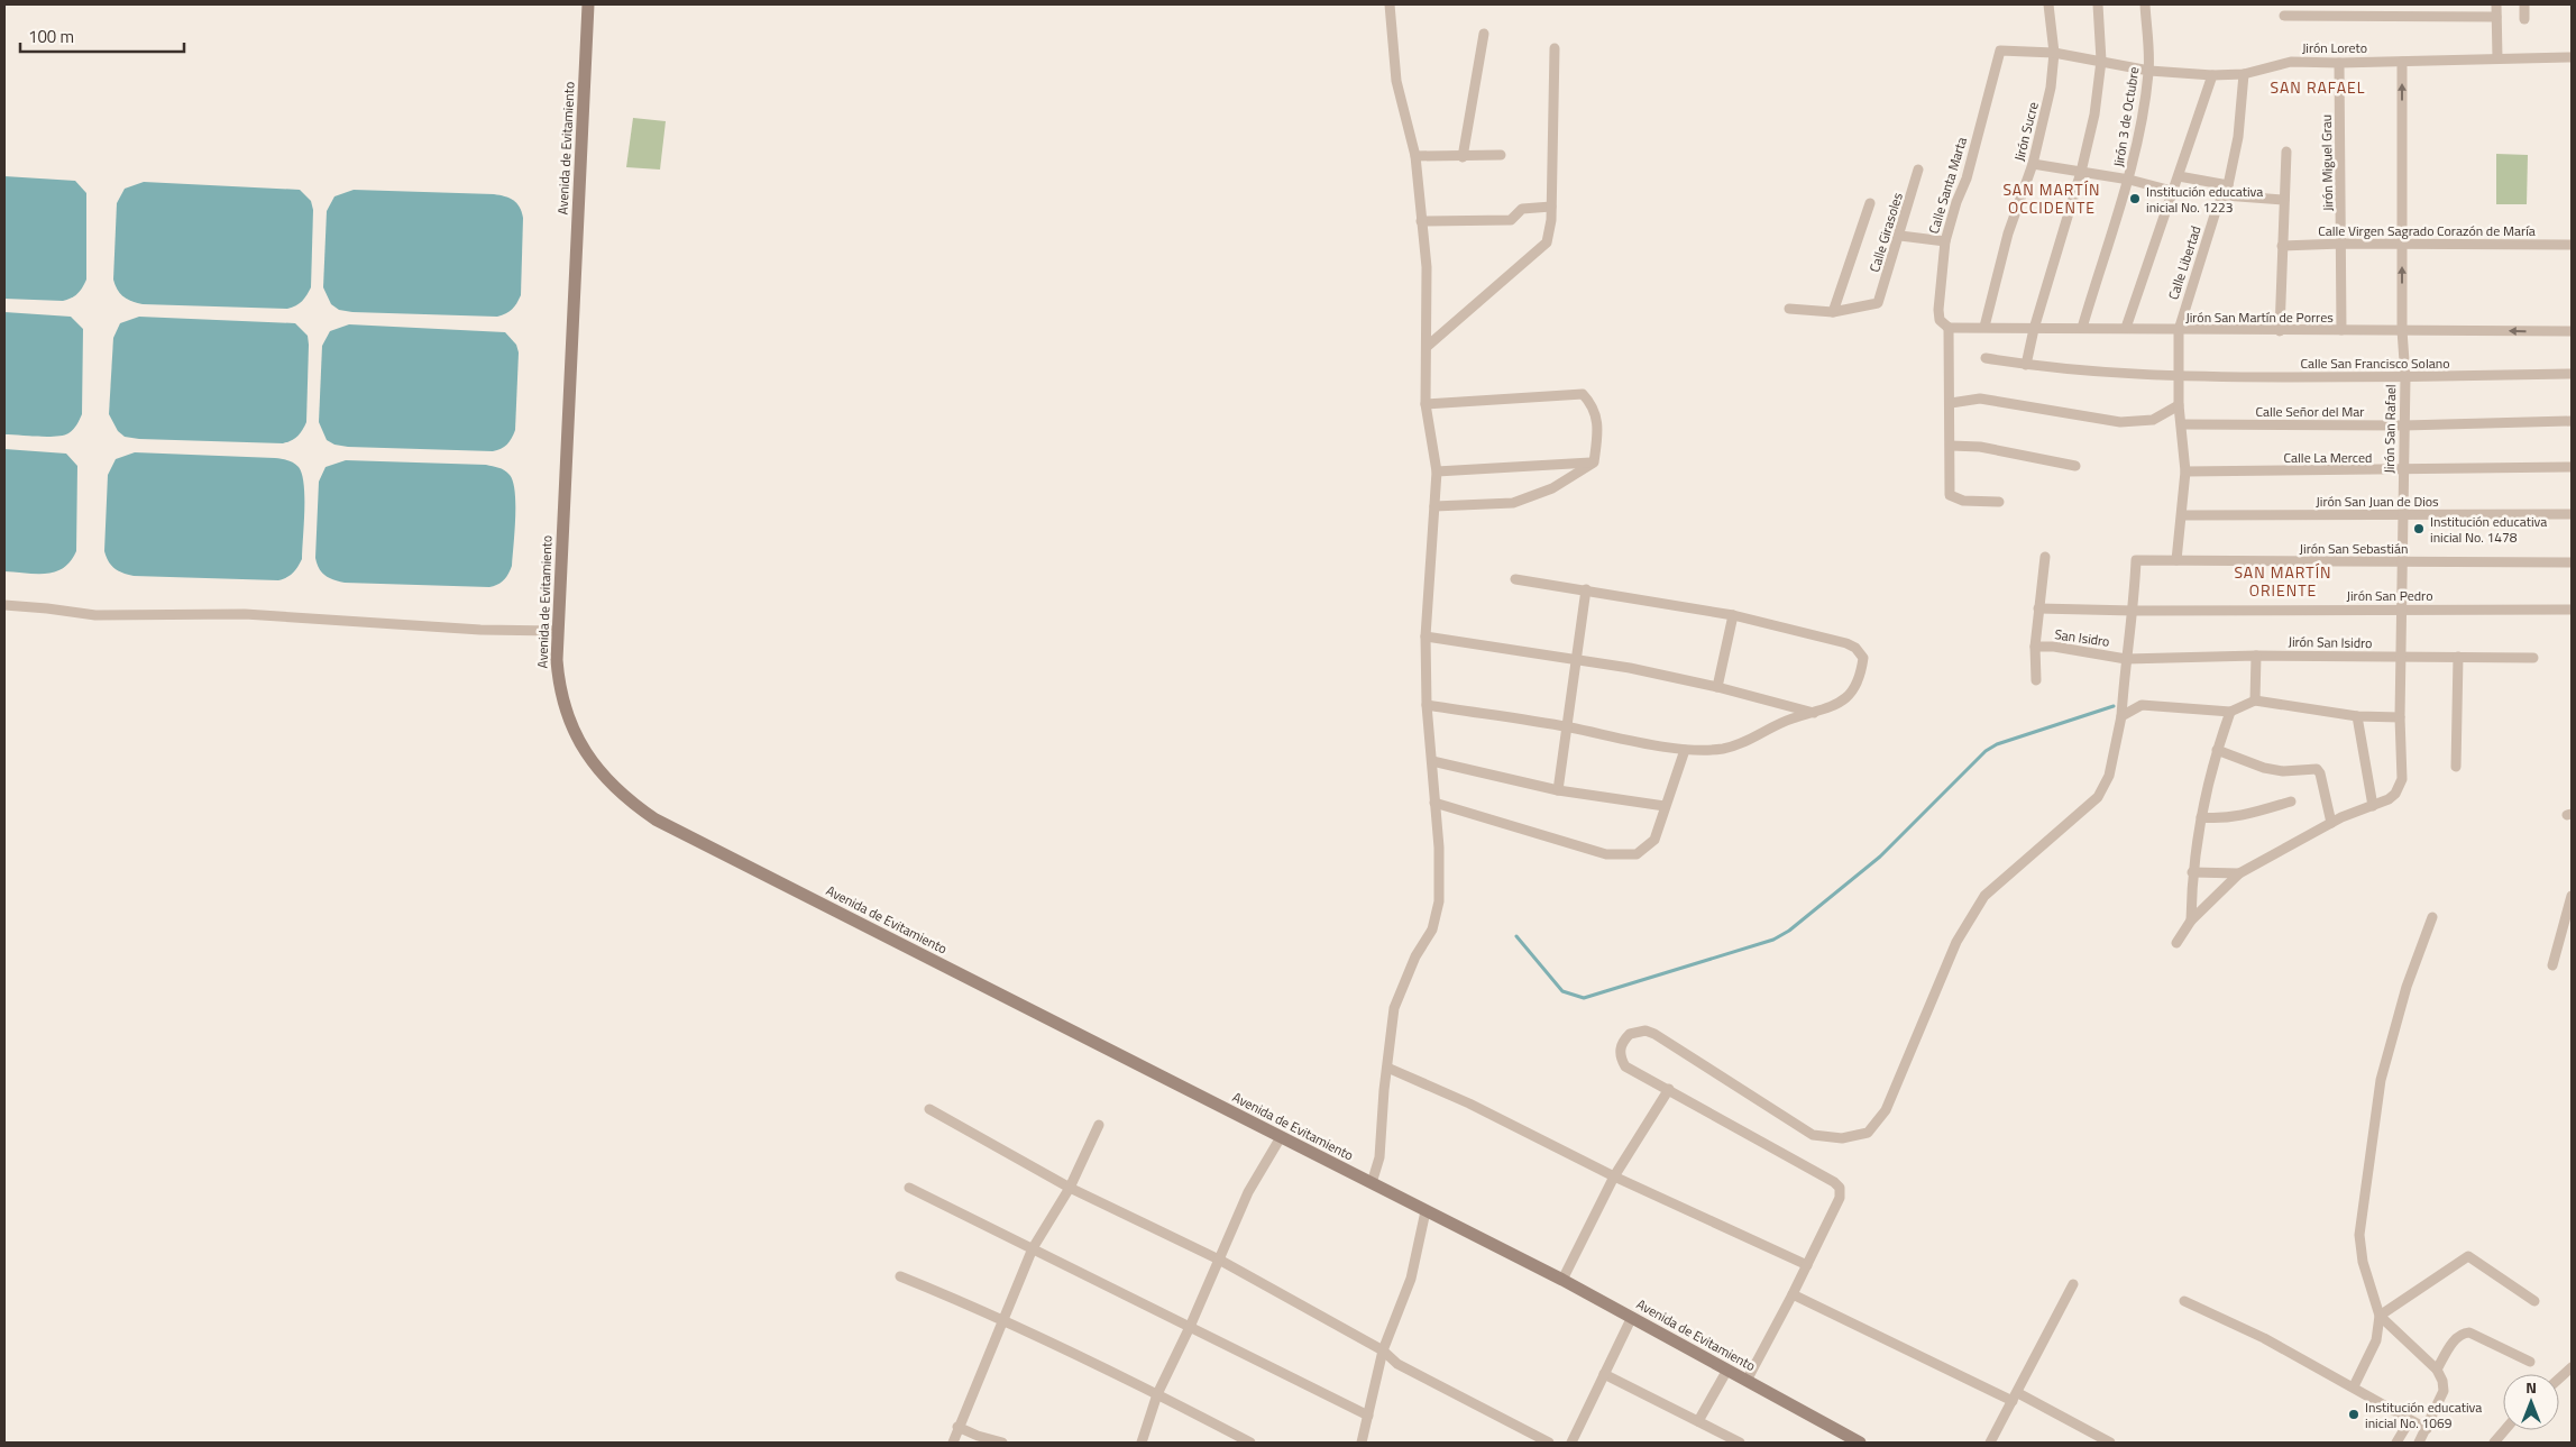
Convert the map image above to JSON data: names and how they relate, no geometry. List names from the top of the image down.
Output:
{
  "streets": {
    "street": [
      "Jirón Loreto",
      "Jirón 3 de Octubre",
      "Jirón Sucre",
      "Avenida de Evitamiento",
      "Jirón Miguel Grau",
      "Calle Santa Marta",
      "Calle Virgen Sagrado Corazón de María",
      "Calle Girasoles",
      "Calle Libertad",
      "Jirón San Martín de Porres",
      "Calle San Francisco Solano",
      "Calle Señor del Mar",
      "Jirón San Rafael",
      "Calle La Merced",
      "Jirón San Juan de Dios",
      "Jirón San Sebastián",
      "Jirón San Pedro",
      "San Isidro",
      "Jirón San Isidro"
    ]
  },
  "crossings": [
    ["Jirón Loreto", "Jirón 3 de Octubre"],
    ["Jirón Loreto", "Jirón Sucre"],
    ["Jirón Loreto", "Jirón Miguel Grau"],
    ["Jirón Loreto", "Calle Santa Marta"],
    ["Jirón Loreto", "Calle Libertad"],
    ["Jirón Loreto", "Jirón San Rafael"],
    ["Jirón 3 de Octubre", "Jirón San Martín de Porres"],
    ["Jirón Sucre", "Jirón San Martín de Porres"],
    ["Jirón Miguel Grau", "Calle Virgen Sagrado Corazón de María"],
    ["Jirón Miguel Grau", "Jirón San Martín de Porres"],
    ["Calle Santa Marta", "Jirón San Martín de Porres"],
    ["Calle Virgen Sagrado Corazón de María", "Jirón San Rafael"],
    ["Calle Libertad", "Jirón San Martín de Porres"],
    ["Calle Libertad", "Calle San Francisco Solano"],
    ["Calle Libertad", "Calle Señor del Mar"],
    ["Calle Libertad", "Calle La Merced"],
    ["Calle Libertad", "Jirón San Juan de Dios"],
    ["Calle Libertad", "Jirón San Sebastián"],
    ["Jirón San Martín de Porres", "Jirón San Rafael"],
    ["Calle San Francisco Solano", "Jirón San Rafael"],
    ["Calle Señor del Mar", "Jirón San Rafael"],
    ["Jirón San Rafael", "Calle La Merced"],
    ["Jirón San Rafael", "Jirón San Juan de Dios"],
    ["Jirón San Rafael", "Jirón San Sebastián"],
    ["Jirón San Rafael", "Jirón San Pedro"],
    ["Jirón San Rafael", "Jirón San Isidro"],
    ["Jirón San Sebastián", "Jirón San Pedro"],
    ["San Isidro", "Jirón San Isidro"]
  ],
  "one_way": ["Jirón San Rafael"],
  "districts": ["SAN RAFAEL", "SAN MARTÍN OCCIDENTE", "SAN MARTÍN ORIENTE"],
  "places": ["Institución educativa inicial No. 1223", "Institución educativa inicial No. 1478", "Institución educativa inicial No. 1069"],
  "scale_bar": "100 m",
  "north": "top"
}
